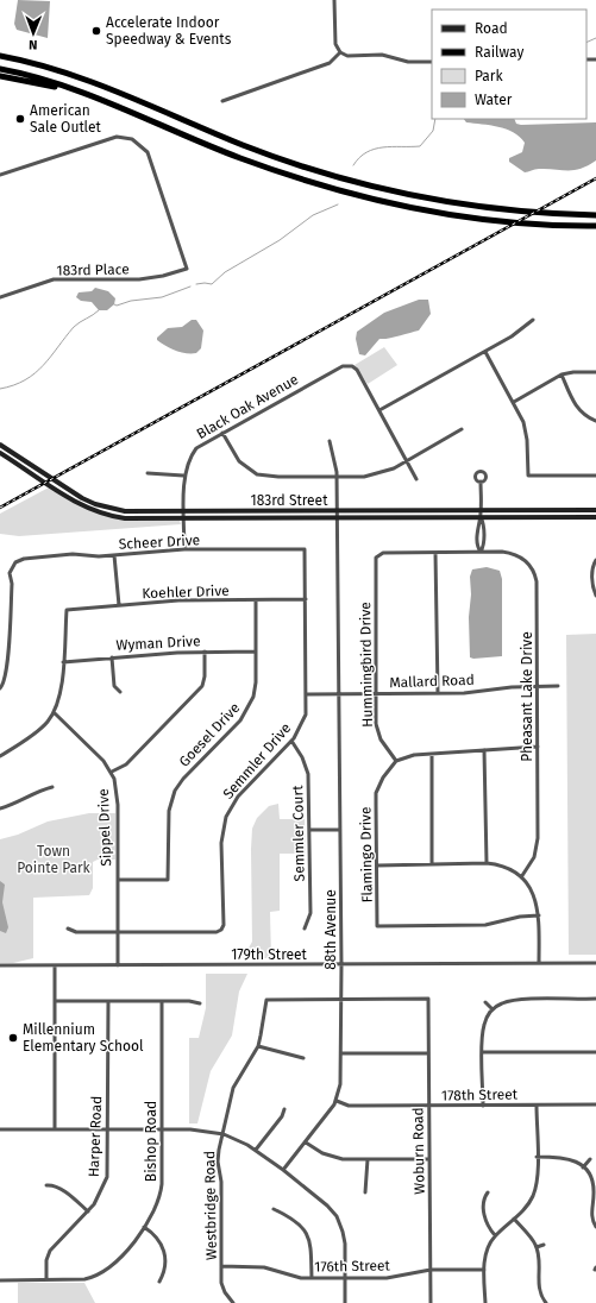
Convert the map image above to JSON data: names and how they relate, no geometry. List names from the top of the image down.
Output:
{
  "streets": {
    "street": [
      "183rd Place",
      "Black Oak Avenue",
      "183rd Street",
      "Scheer Drive",
      "Koehler Drive",
      "Wyman Drive",
      "Hummingbird Drive",
      "Mallard Road",
      "Pheasant Lake Drive",
      "Goesel Drive",
      "Semmler Drive",
      "Sippel Drive",
      "Semmler Court",
      "Flamingo Drive",
      "88th Avenue",
      "179th Street",
      "178th Street",
      "Harper Road",
      "Bishop Road",
      "Woburn Road",
      "Westbridge Road",
      "176th Street"
    ]
  },
  "crossings": [
    ["Black Oak Avenue", "183rd Street"],
    ["Black Oak Avenue", "Scheer Drive"],
    ["183rd Street", "88th Avenue"],
    ["Scheer Drive", "Semmler Drive"],
    ["Koehler Drive", "Wyman Drive"],
    ["Koehler Drive", "Goesel Drive"],
    ["Koehler Drive", "Semmler Drive"],
    ["Wyman Drive", "Goesel Drive"],
    ["Hummingbird Drive", "Mallard Road"],
    ["Hummingbird Drive", "Pheasant Lake Drive"],
    ["Hummingbird Drive", "Flamingo Drive"],
    ["Mallard Road", "Pheasant Lake Drive"],
    ["Mallard Road", "Semmler Drive"],
    ["Mallard Road", "88th Avenue"],
    ["Goesel Drive", "Sippel Drive"],
    ["Semmler Drive", "Sippel Drive"],
    ["Semmler Drive", "Semmler Court"],
    ["Sippel Drive", "179th Street"],
    ["88th Avenue", "179th Street"],
    ["88th Avenue", "178th Street"],
    ["88th Avenue", "Woburn Road"],
    ["88th Avenue", "Westbridge Road"],
    ["178th Street", "Woburn Road"],
    ["Harper Road", "Bishop Road"],
    ["Woburn Road", "Westbridge Road"],
    ["Woburn Road", "176th Street"],
    ["Westbridge Road", "176th Street"]
  ],
  "parks": ["Town Pointe Park"],
  "places": ["Accelerate Indoor Speedway & Events", "American Sale Outlet", "Millennium Elementary School"],
  "legend": [
    "Road",
    "Railway",
    "Park",
    "Water"
  ],
  "north": "bottom"
}
